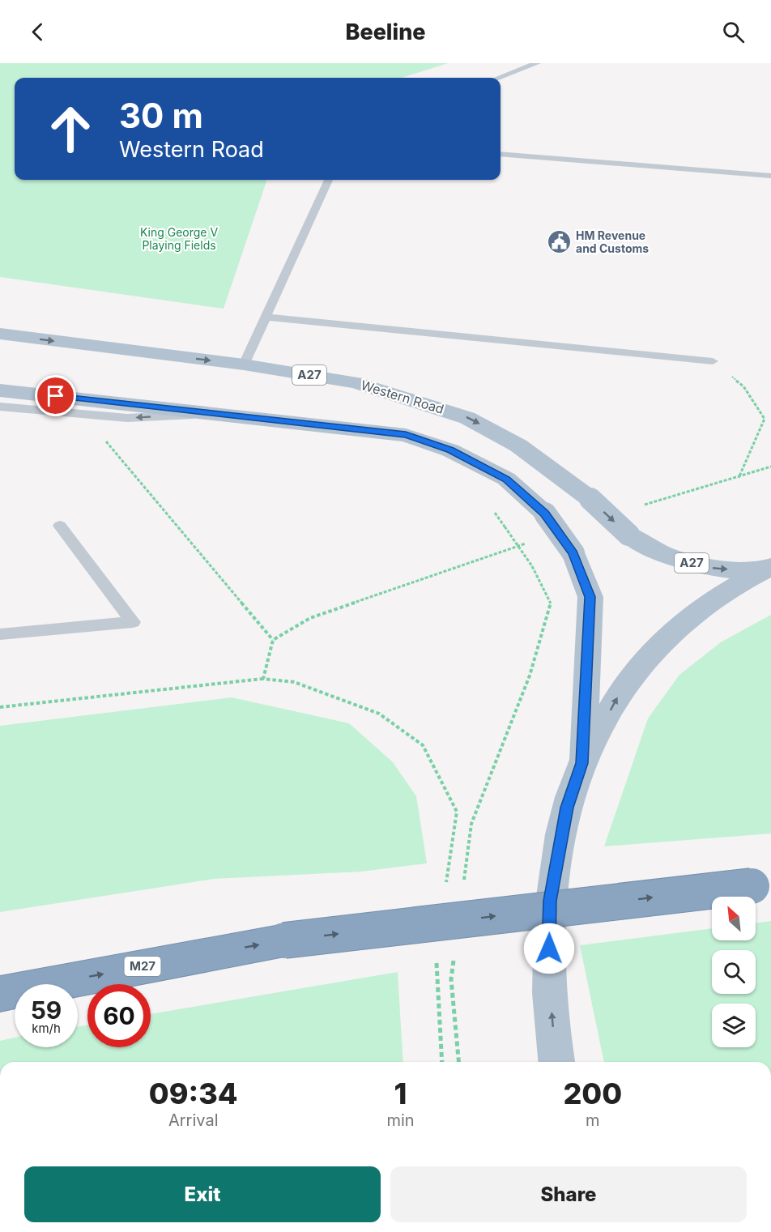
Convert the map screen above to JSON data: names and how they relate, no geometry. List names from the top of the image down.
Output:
{
  "streets": {
    "highway": ["M27"],
    "main road": ["A27", "Western Road"]
  },
  "one_way": ["Western Road"],
  "parks": ["King George V Playing Fields"],
  "places": {
    "public building": ["HM Revenue and Customs"]
  },
  "north": "top left",
  "page": {
    "header": "Beeline",
    "turn": ["30 m", "Western Road"],
    "speed": "59 km/h",
    "limit": "60",
    "eta": [
      "09:34",
      "Arrival",
      "1",
      "min",
      "200",
      "m"
    ],
    "buttons": ["Exit", "Share"]
  }
}
